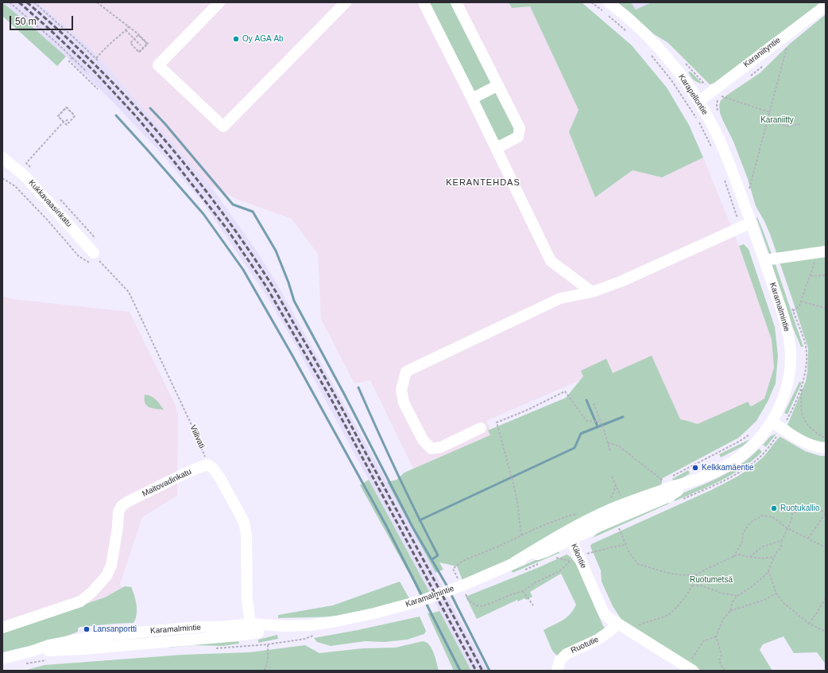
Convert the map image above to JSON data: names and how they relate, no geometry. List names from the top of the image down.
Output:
{
  "streets": {
    "street": [
      "Karaniityntie",
      "Karapellontie",
      "Kukkavaasinkatu",
      "Karamalmintie",
      "Maitovadinkatu",
      "Kilontie",
      "Ruotutie"
    ],
    "path": ["Viilivati"]
  },
  "crossings": [
    ["Karaniityntie", "Karapellontie"],
    ["Karapellontie", "Karamalmintie"],
    ["Kukkavaasinkatu", "Viilivati"],
    ["Karamalmintie", "Kilontie"],
    ["Viilivati", "Maitovadinkatu"],
    ["Kilontie", "Ruotutie"]
  ],
  "districts": ["KERANTEHDAS"],
  "parks": ["Karaniitty", "Ruotumetsä"],
  "places": [
    "Oy AGA Ab",
    "Kelkkamäentie",
    "Ruotukallio",
    "Lansanportti"
  ],
  "scale_bar": "50 m"
}
